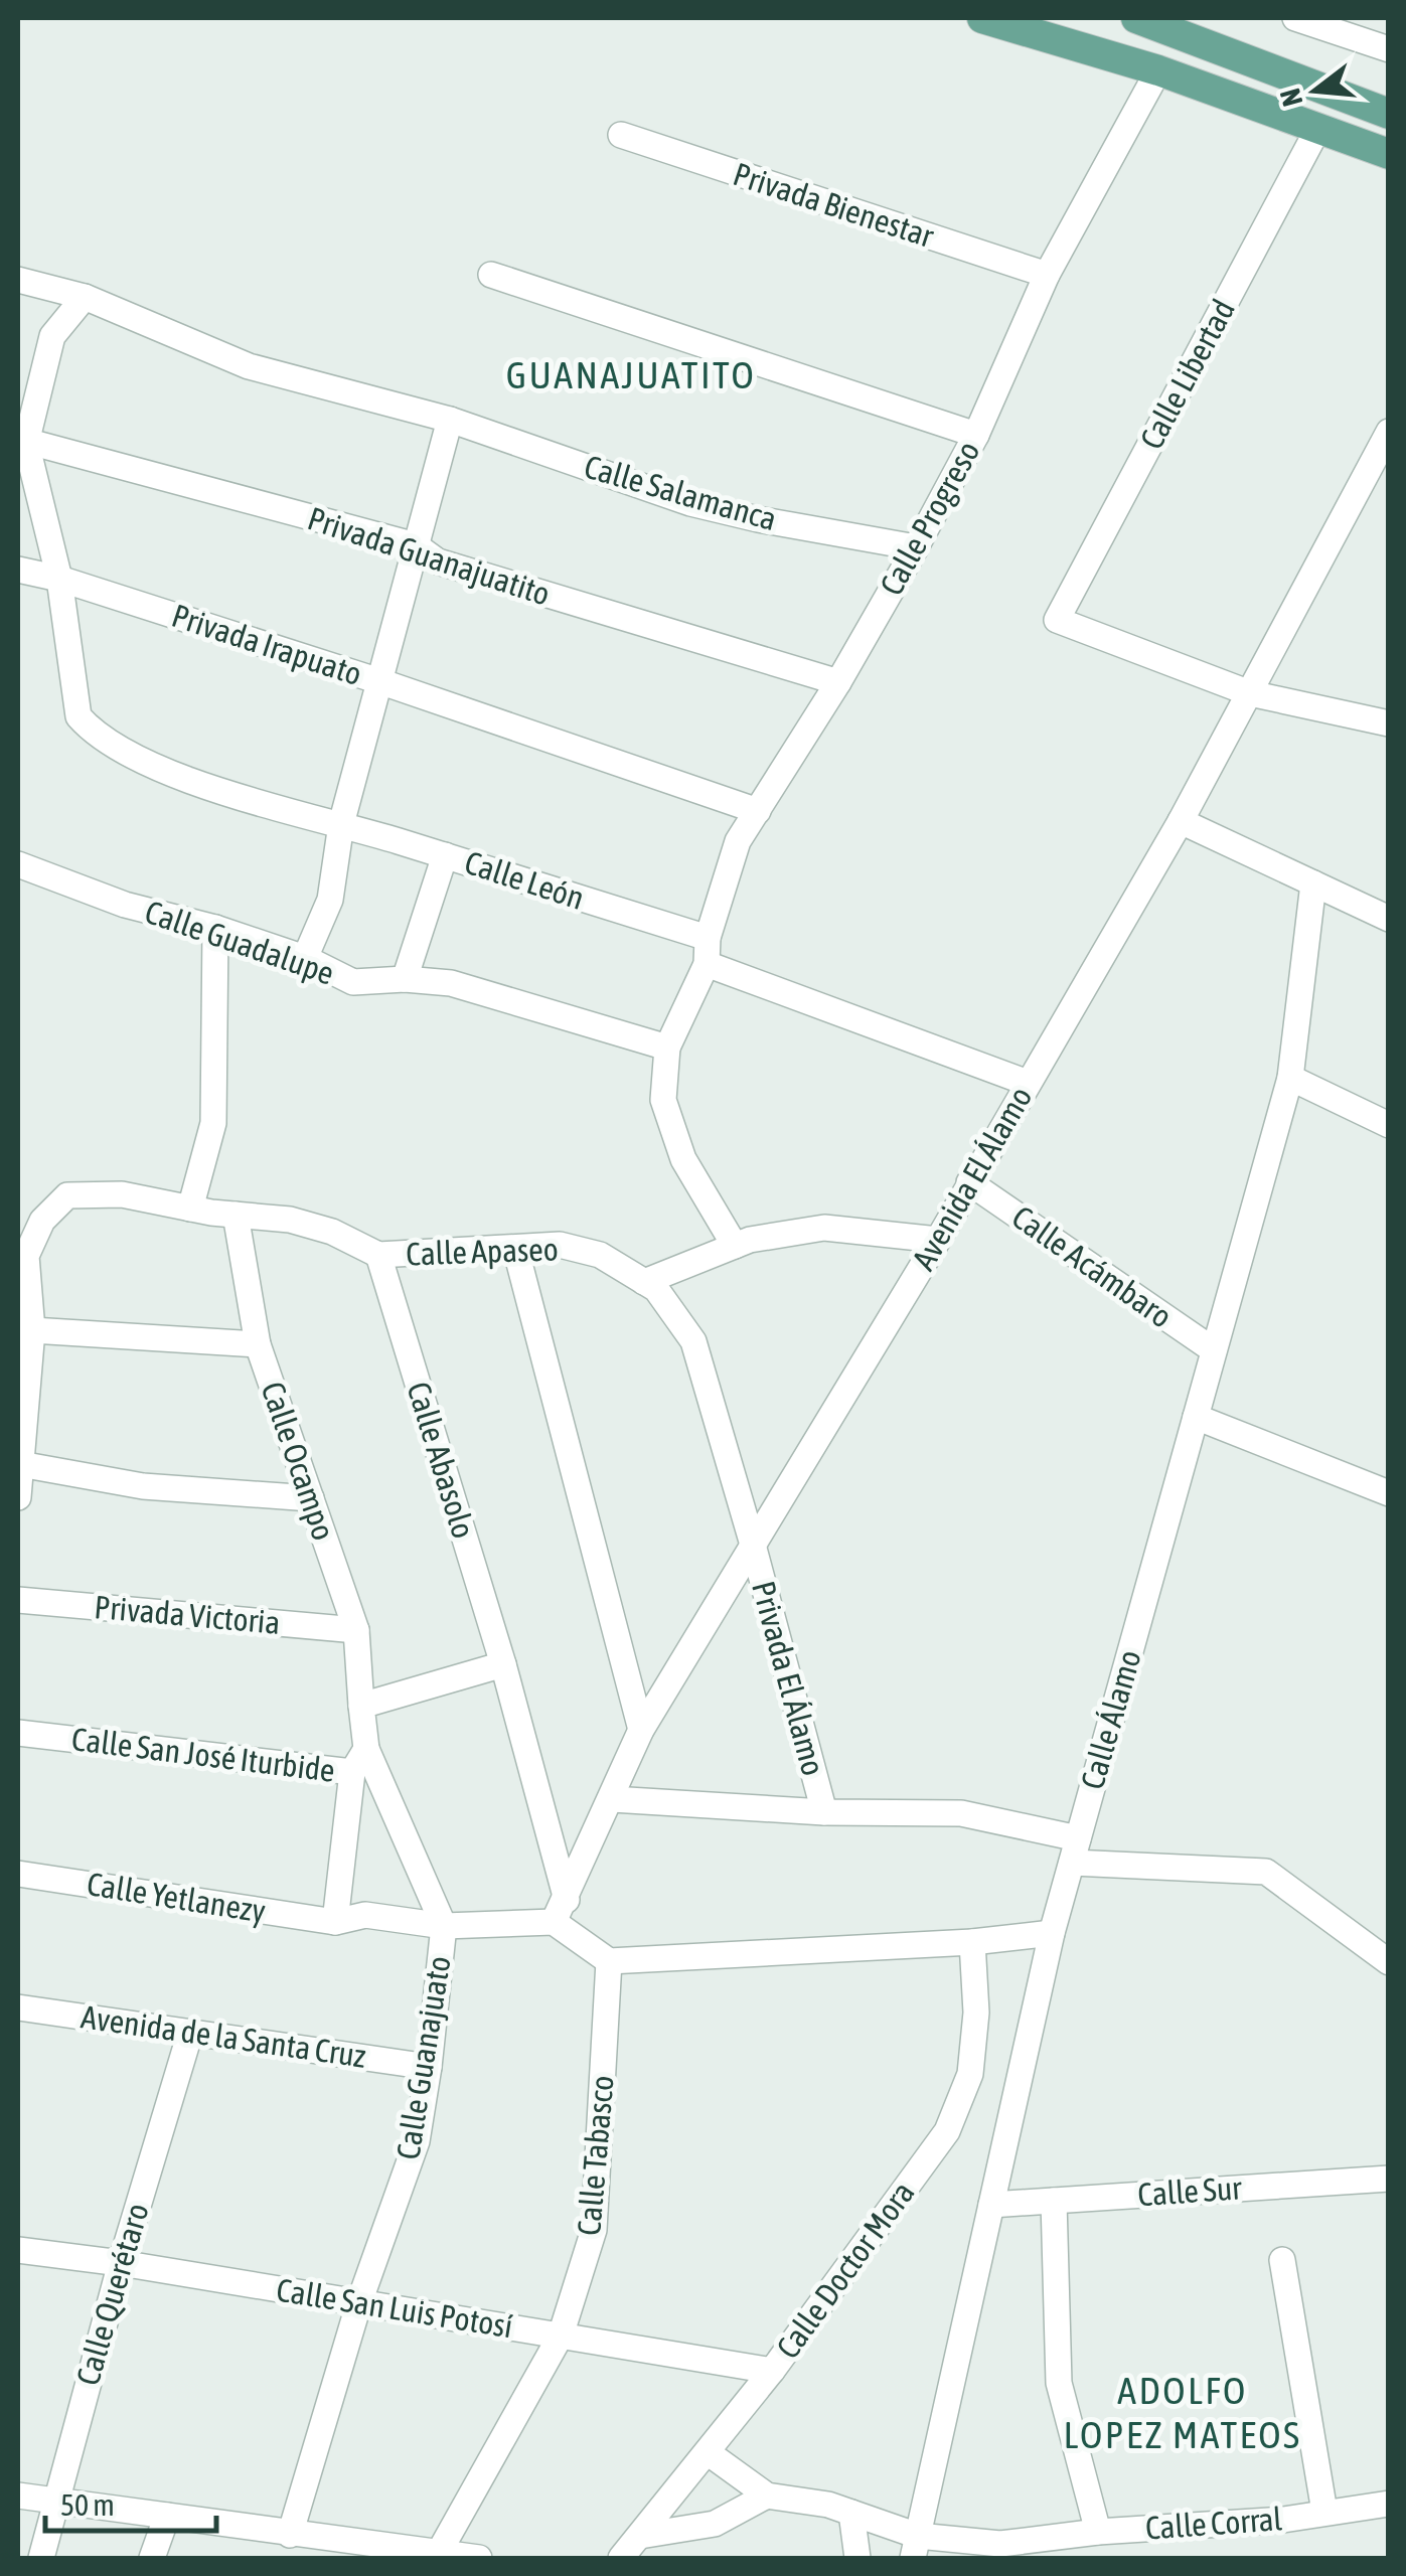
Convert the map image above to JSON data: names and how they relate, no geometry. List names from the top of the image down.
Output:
{
  "streets": {
    "street": [
      "Privada Bienestar",
      "Calle Libertad",
      "Calle Salamanca",
      "Calle Progreso",
      "Privada Guanajuatito",
      "Privada Irapuato",
      "Calle León",
      "Calle Guadalupe",
      "Avenida El Álamo",
      "Calle Apaseo",
      "Calle Acámbaro",
      "Calle Abasolo",
      "Calle Ocampo",
      "Privada Victoria",
      "Privada El Álamo",
      "Calle Álamo",
      "Calle San José Iturbide",
      "Calle Yetlanezy",
      "Avenida de la Santa Cruz",
      "Calle Guanajuato",
      "Calle Tabasco",
      "Calle Sur",
      "Calle Doctor Mora",
      "Calle Querétaro",
      "Calle San Luis Potosí",
      "Calle Corral"
    ]
  },
  "crossings": [
    ["Privada Bienestar", "Calle Progreso"],
    ["Calle Libertad", "Avenida El Álamo"],
    ["Calle Salamanca", "Calle Progreso"],
    ["Calle Progreso", "Privada Guanajuatito"],
    ["Calle Progreso", "Privada Irapuato"],
    ["Calle Progreso", "Calle León"],
    ["Privada Irapuato", "Calle León"],
    ["Calle León", "Avenida El Álamo"],
    ["Avenida El Álamo", "Calle Apaseo"],
    ["Avenida El Álamo", "Calle Acámbaro"],
    ["Avenida El Álamo", "Calle Abasolo"],
    ["Avenida El Álamo", "Privada El Álamo"],
    ["Calle Apaseo", "Calle Abasolo"],
    ["Calle Apaseo", "Calle Ocampo"],
    ["Calle Apaseo", "Privada El Álamo"],
    ["Calle Acámbaro", "Calle Álamo"],
    ["Calle Ocampo", "Privada Victoria"],
    ["Calle Ocampo", "Calle San José Iturbide"],
    ["Calle Álamo", "Calle Sur"],
    ["Calle Álamo", "Calle Corral"],
    ["Avenida de la Santa Cruz", "Calle Guanajuato"],
    ["Avenida de la Santa Cruz", "Calle Querétaro"],
    ["Calle Guanajuato", "Calle San Luis Potosí"],
    ["Calle Tabasco", "Calle San Luis Potosí"],
    ["Calle Doctor Mora", "Calle San Luis Potosí"],
    ["Calle Querétaro", "Calle San Luis Potosí"]
  ],
  "districts": ["GUANAJUATITO", "ADOLFO LOPEZ MATEOS"],
  "scale_bar": "50 m",
  "north": "left"
}
